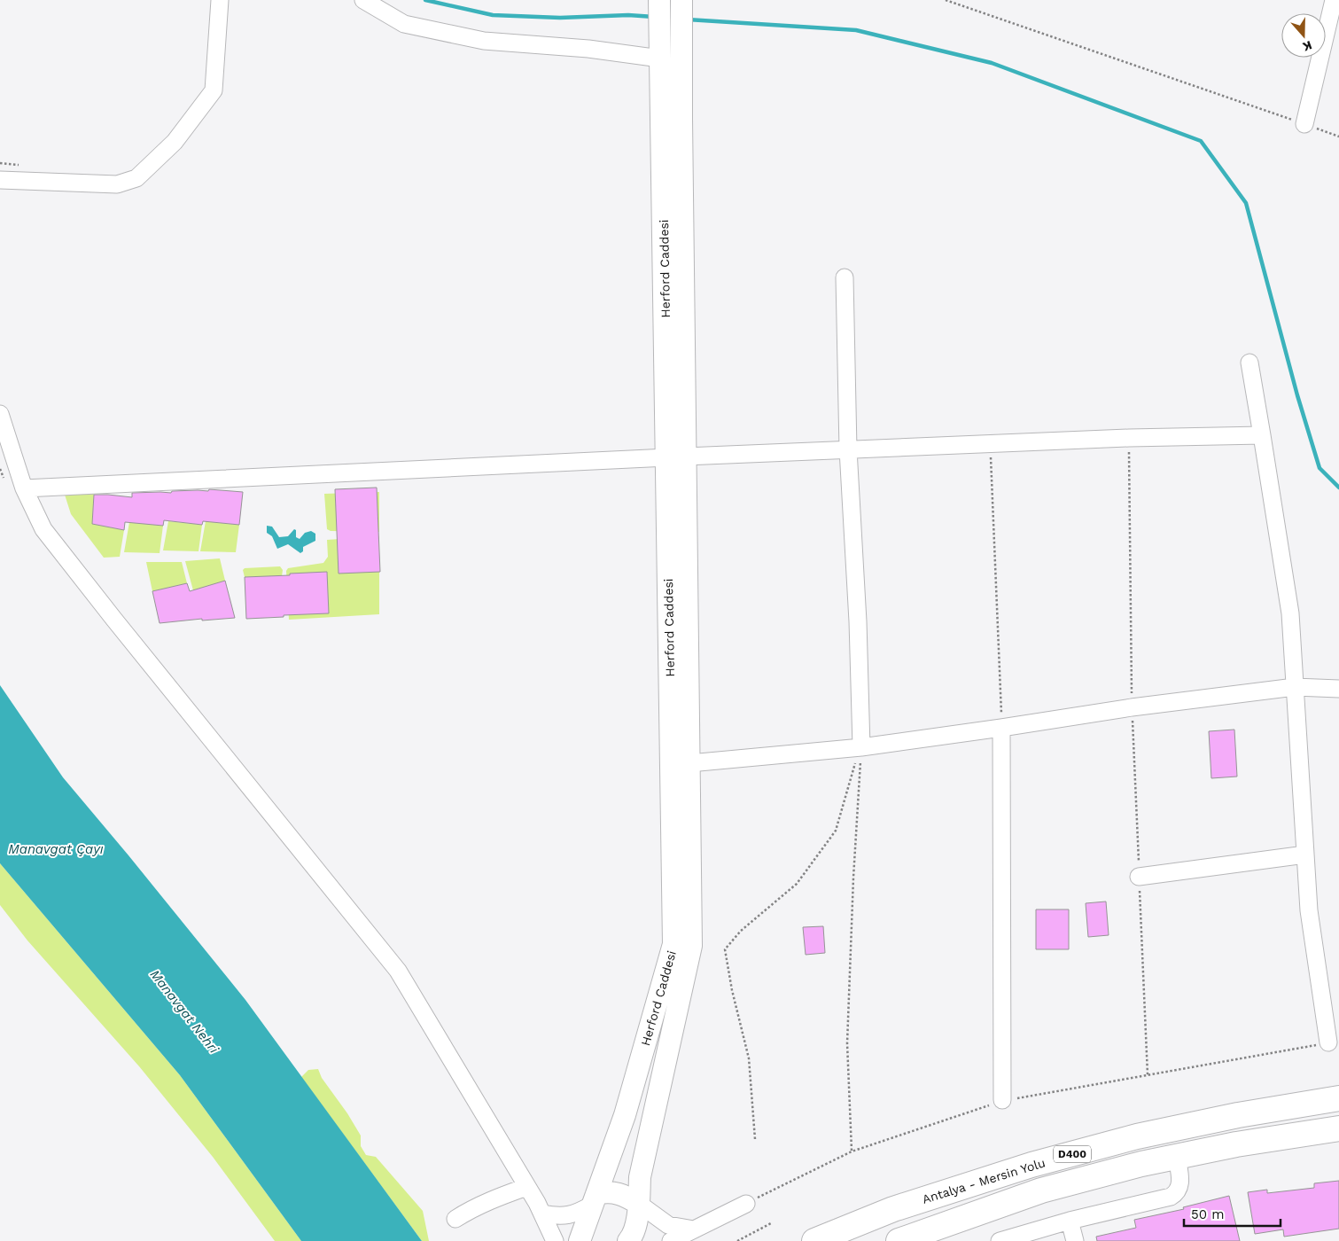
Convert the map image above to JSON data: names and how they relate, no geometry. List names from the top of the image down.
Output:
{
  "streets": {
    "highway": ["D400", "Antalya - Mersin Yolu"],
    "main road": ["Herford Caddesi"]
  },
  "water": ["Manavgat Çayı", "Manavgat Nehri"],
  "scale_bar": "50 m",
  "north": "bottom"
}
